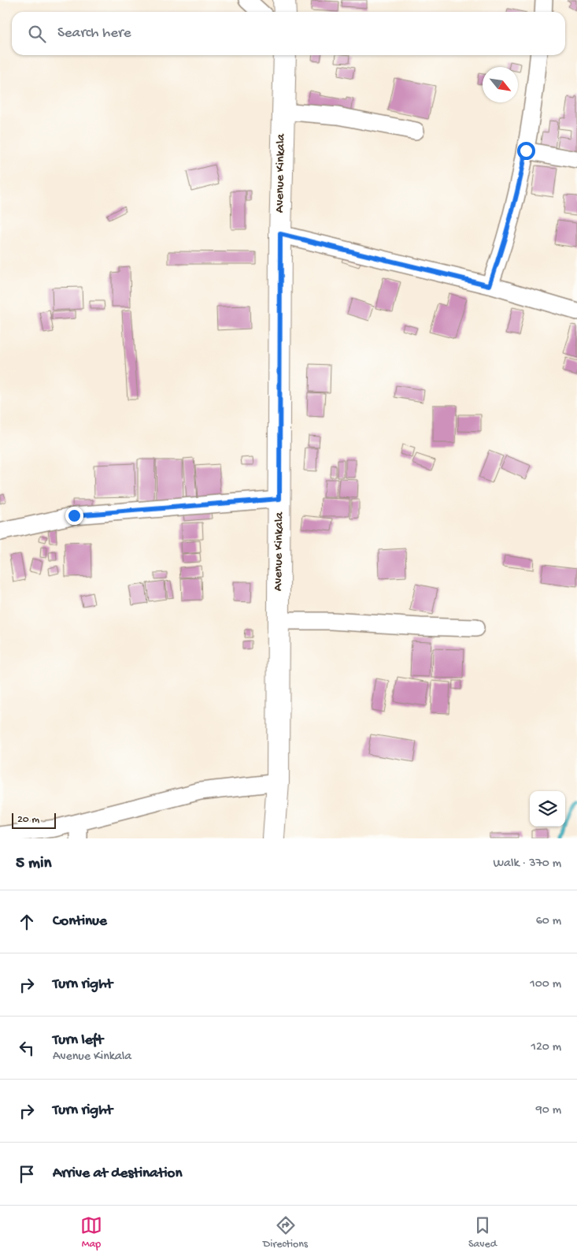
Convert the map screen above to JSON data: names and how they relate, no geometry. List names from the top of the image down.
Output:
{
  "streets": {
    "main road": ["Avenue Kinkala"]
  },
  "scale_bar": "20 m",
  "north": "bottom right",
  "page": {
    "search": "Search here",
    "scale": "20 m",
    "heading": ["5 min", "Walk · 370 m"],
    "list": [
      ["Continue", "60 m"],
      ["Turn right", "100 m"],
      ["Turn left", "Avenue Kinkala", "120 m"],
      ["Turn right", "90 m"],
      "Arrive at destination"
    ],
    "nav": ["Map", "Directions", "Saved"]
  }
}
